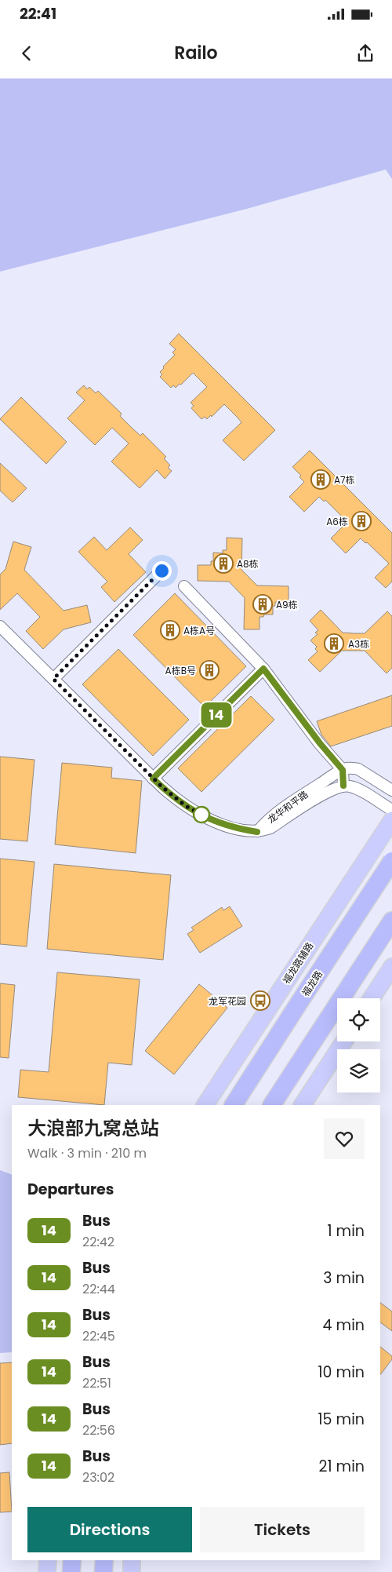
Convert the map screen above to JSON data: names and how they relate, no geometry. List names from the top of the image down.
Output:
{
  "streets": {
    "highway": ["福龙路"],
    "main road": ["福龙路辅路"],
    "street": ["龙华和平路"]
  },
  "places": {
    "building": [
      "A7栋",
      "A6栋",
      "A8栋",
      "A9栋",
      "A栋A号",
      "A3栋",
      "A栋B号"
    ],
    "bus stop": ["龙军花园"]
  },
  "lines": ["bus line 14"],
  "page": {
    "status": "22:41",
    "header": "Railo",
    "on_map": "14",
    "heading": [
      ["大浪部九窝总站", "Walk · 3 min · 210 m"],
      "Departures"
    ],
    "list": [
      {
        "mark": "14",
        "name": "Bus",
        "note": "22:42",
        "value": "1 min"
      },
      {
        "mark": "14",
        "name": "Bus",
        "note": "22:44",
        "value": "3 min"
      },
      {
        "mark": "14",
        "name": "Bus",
        "note": "22:45",
        "value": "4 min"
      },
      {
        "mark": "14",
        "name": "Bus",
        "note": "22:51",
        "value": "10 min"
      },
      {
        "mark": "14",
        "name": "Bus",
        "note": "22:56",
        "value": "15 min"
      },
      {
        "mark": "14",
        "name": "Bus",
        "note": "23:02",
        "value": "21 min"
      }
    ],
    "buttons": ["Directions", "Tickets"]
  }
}
